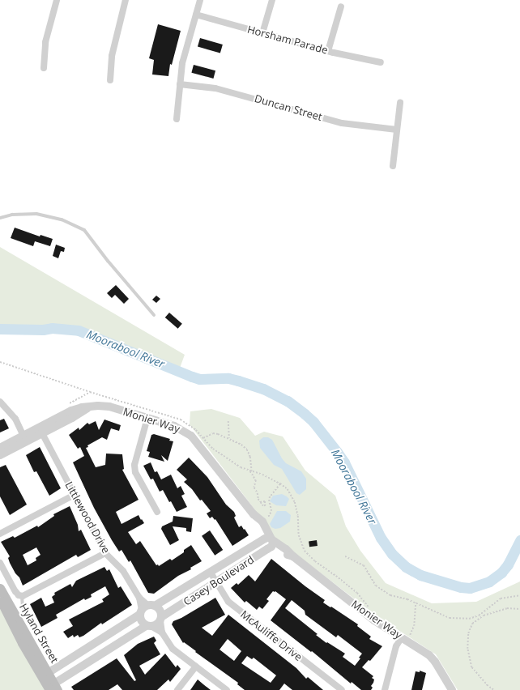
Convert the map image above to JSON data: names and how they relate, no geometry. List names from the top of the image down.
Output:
{
  "streets": {
    "main road": ["Hyland Street"],
    "street": [
      "Horsham Parade",
      "Duncan Street",
      "Monier Way",
      "Littlewood Drive",
      "Casey Boulevard",
      "McAuliffe Drive"
    ]
  },
  "crossings": [
    ["Monier Way", "Littlewood Drive"],
    ["Monier Way", "Casey Boulevard"],
    ["Littlewood Drive", "Casey Boulevard"],
    ["Casey Boulevard", "Hyland Street"],
    ["Casey Boulevard", "McAuliffe Drive"]
  ],
  "water": ["Moorabool River"]
}
